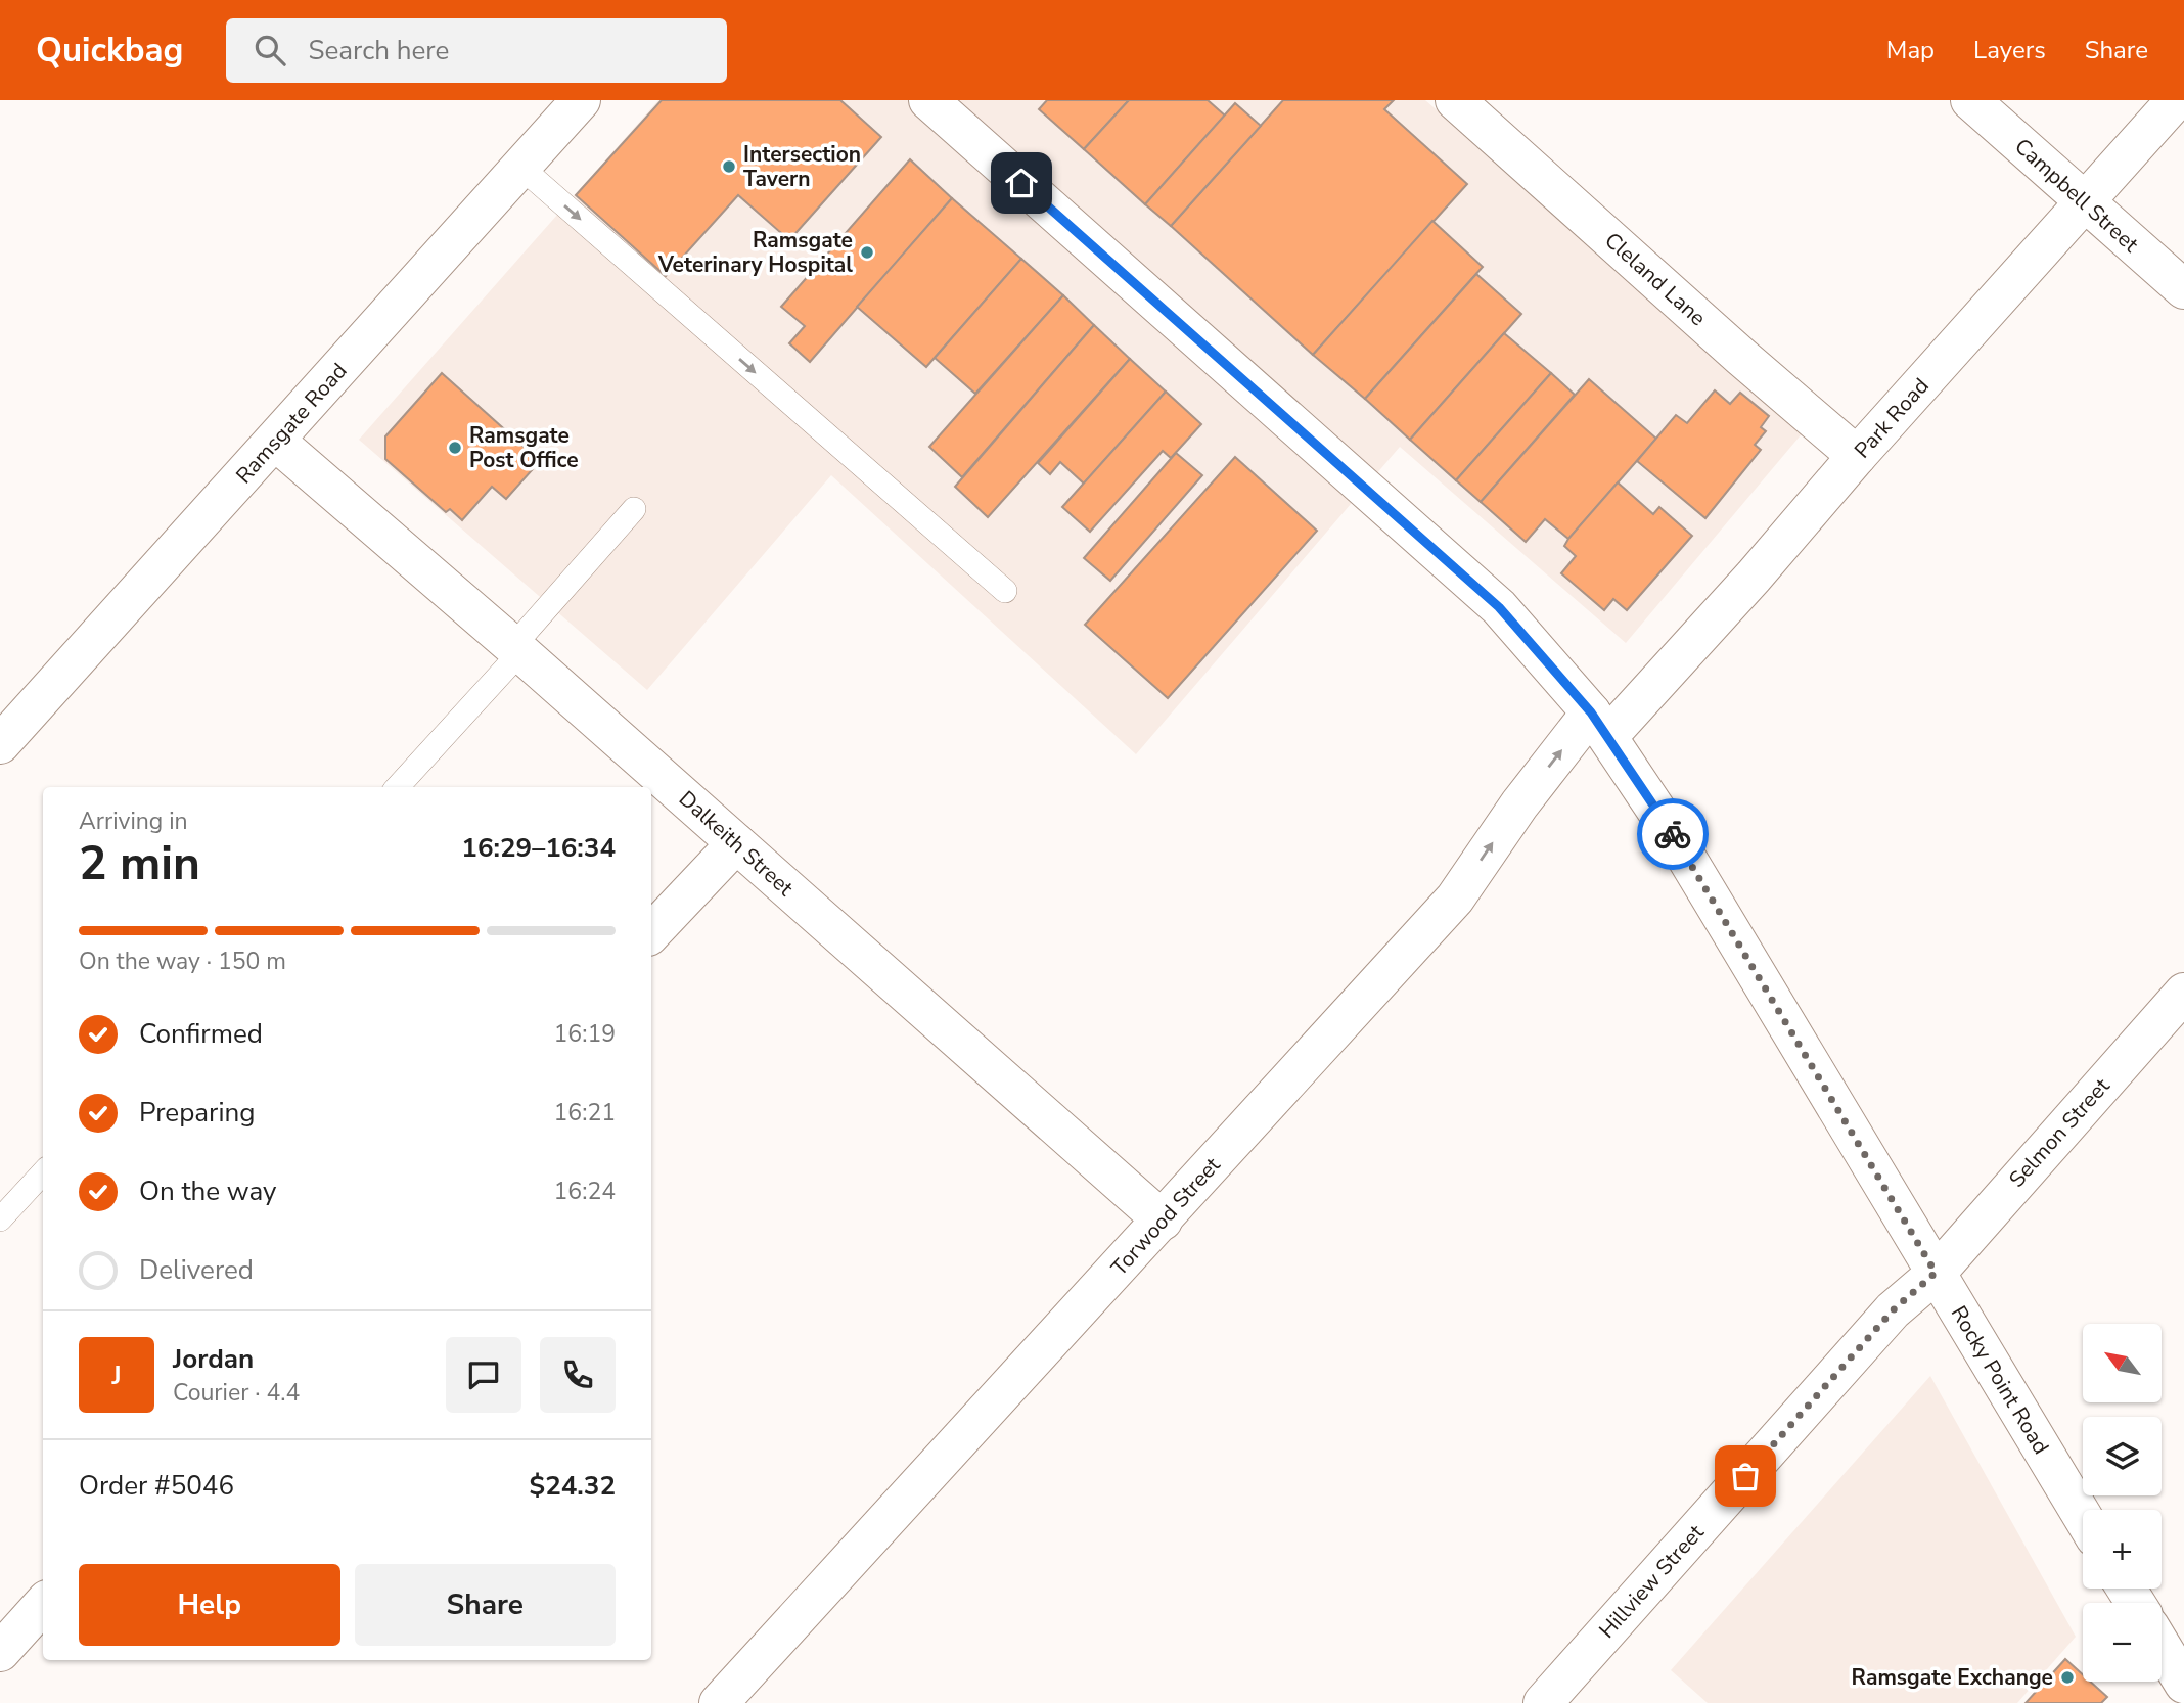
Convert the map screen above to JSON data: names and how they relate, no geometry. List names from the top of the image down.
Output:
{
  "streets": {
    "street": [
      "Campbell Street",
      "Cleland Lane",
      "Park Road",
      "Ramsgate Road",
      "Dalkeith Street",
      "Selmon Street",
      "Torwood Street",
      "Rocky Point Road",
      "Hillview Street"
    ]
  },
  "crossings": [
    ["Campbell Street", "Park Road"],
    ["Cleland Lane", "Park Road"],
    ["Park Road", "Torwood Street"],
    ["Park Road", "Rocky Point Road"],
    ["Ramsgate Road", "Dalkeith Street"],
    ["Dalkeith Street", "Torwood Street"],
    ["Selmon Street", "Rocky Point Road"],
    ["Selmon Street", "Hillview Street"],
    ["Torwood Street", "Rocky Point Road"],
    ["Rocky Point Road", "Hillview Street"]
  ],
  "one_way": ["Torwood Street"],
  "places": [
    "Intersection Tavern",
    "Ramsgate Veterinary Hospital",
    "Ramsgate Post Office",
    "Ramsgate Exchange"
  ],
  "north": "top left",
  "page": {
    "header": "Quickbag",
    "search": "Search here",
    "nav": ["Map", "Layers", "Share"],
    "heading": ["2 min", "Arriving in", "16:29–16:34"],
    "panel": [
      "Jordan",
      "Courier · 4.4",
      "Order #5046",
      "$24.32"
    ],
    "bar": "On the way · 150 m",
    "list": [
      ["Confirmed", "16:19"],
      ["Preparing", "16:21"],
      ["On the way", "16:24"],
      "Delivered"
    ],
    "map_buttons": ["+", "−"],
    "round": "J",
    "buttons": ["Help", "Share"]
  }
}
